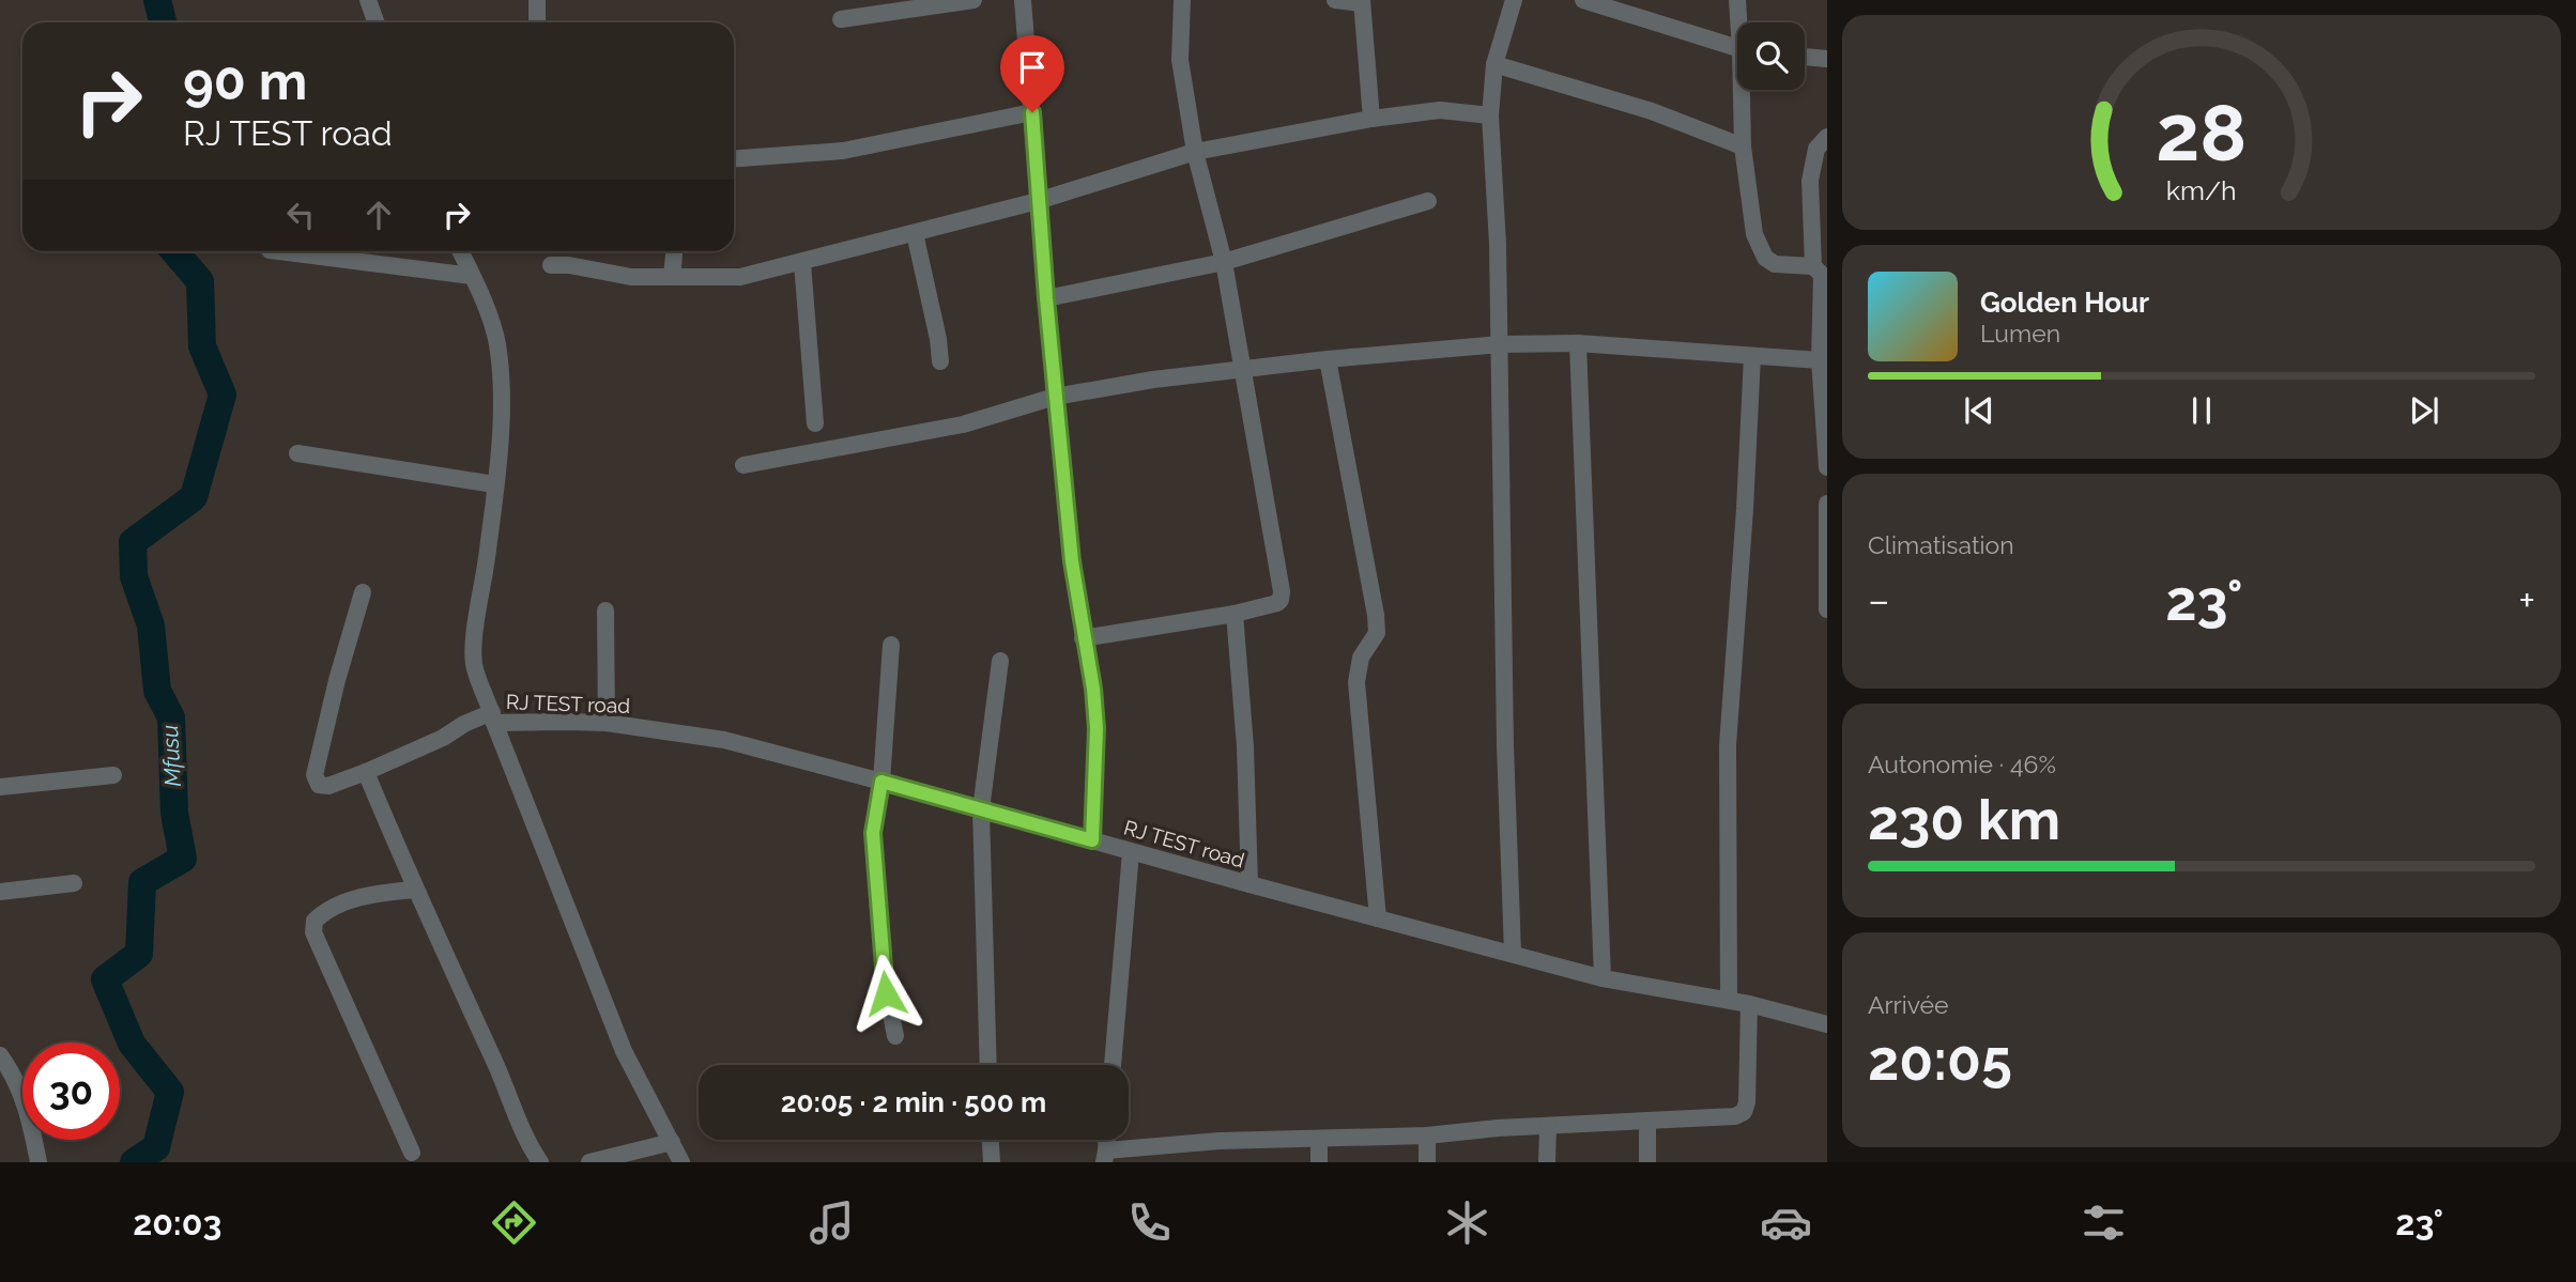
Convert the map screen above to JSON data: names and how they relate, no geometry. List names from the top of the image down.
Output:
{
  "streets": {
    "street": ["RJ TEST road"]
  },
  "water": ["Mfusu"],
  "page": {
    "turn": ["90 m", "RJ TEST road"],
    "song": ["Golden Hour", "Lumen"],
    "tile": [
      "Climatisation",
      ["Autonomie · 46%", "230 km"],
      ["Arrivée", "20:05"]
    ],
    "heat": ["−", "23°", "+"],
    "limit": "30",
    "trip": "20:05 · 2 min · 500 m",
    "tabs": ["20:03", "23°"],
    "gauge": ["28", "km/h"]
  }
}
